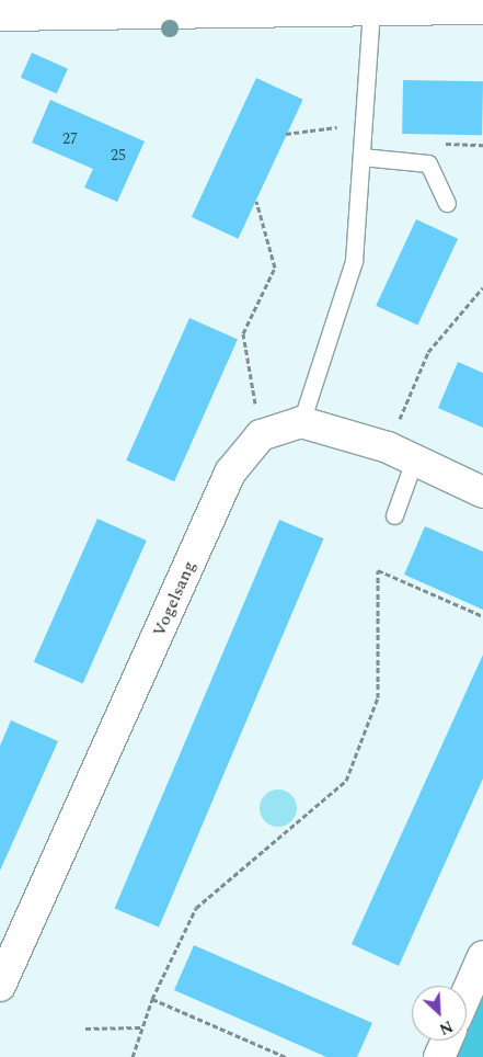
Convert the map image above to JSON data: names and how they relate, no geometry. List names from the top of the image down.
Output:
{
  "streets": {
    "street": ["Vogelsang"]
  },
  "house_numbers": ["27", "25"],
  "north": "bottom right"
}
